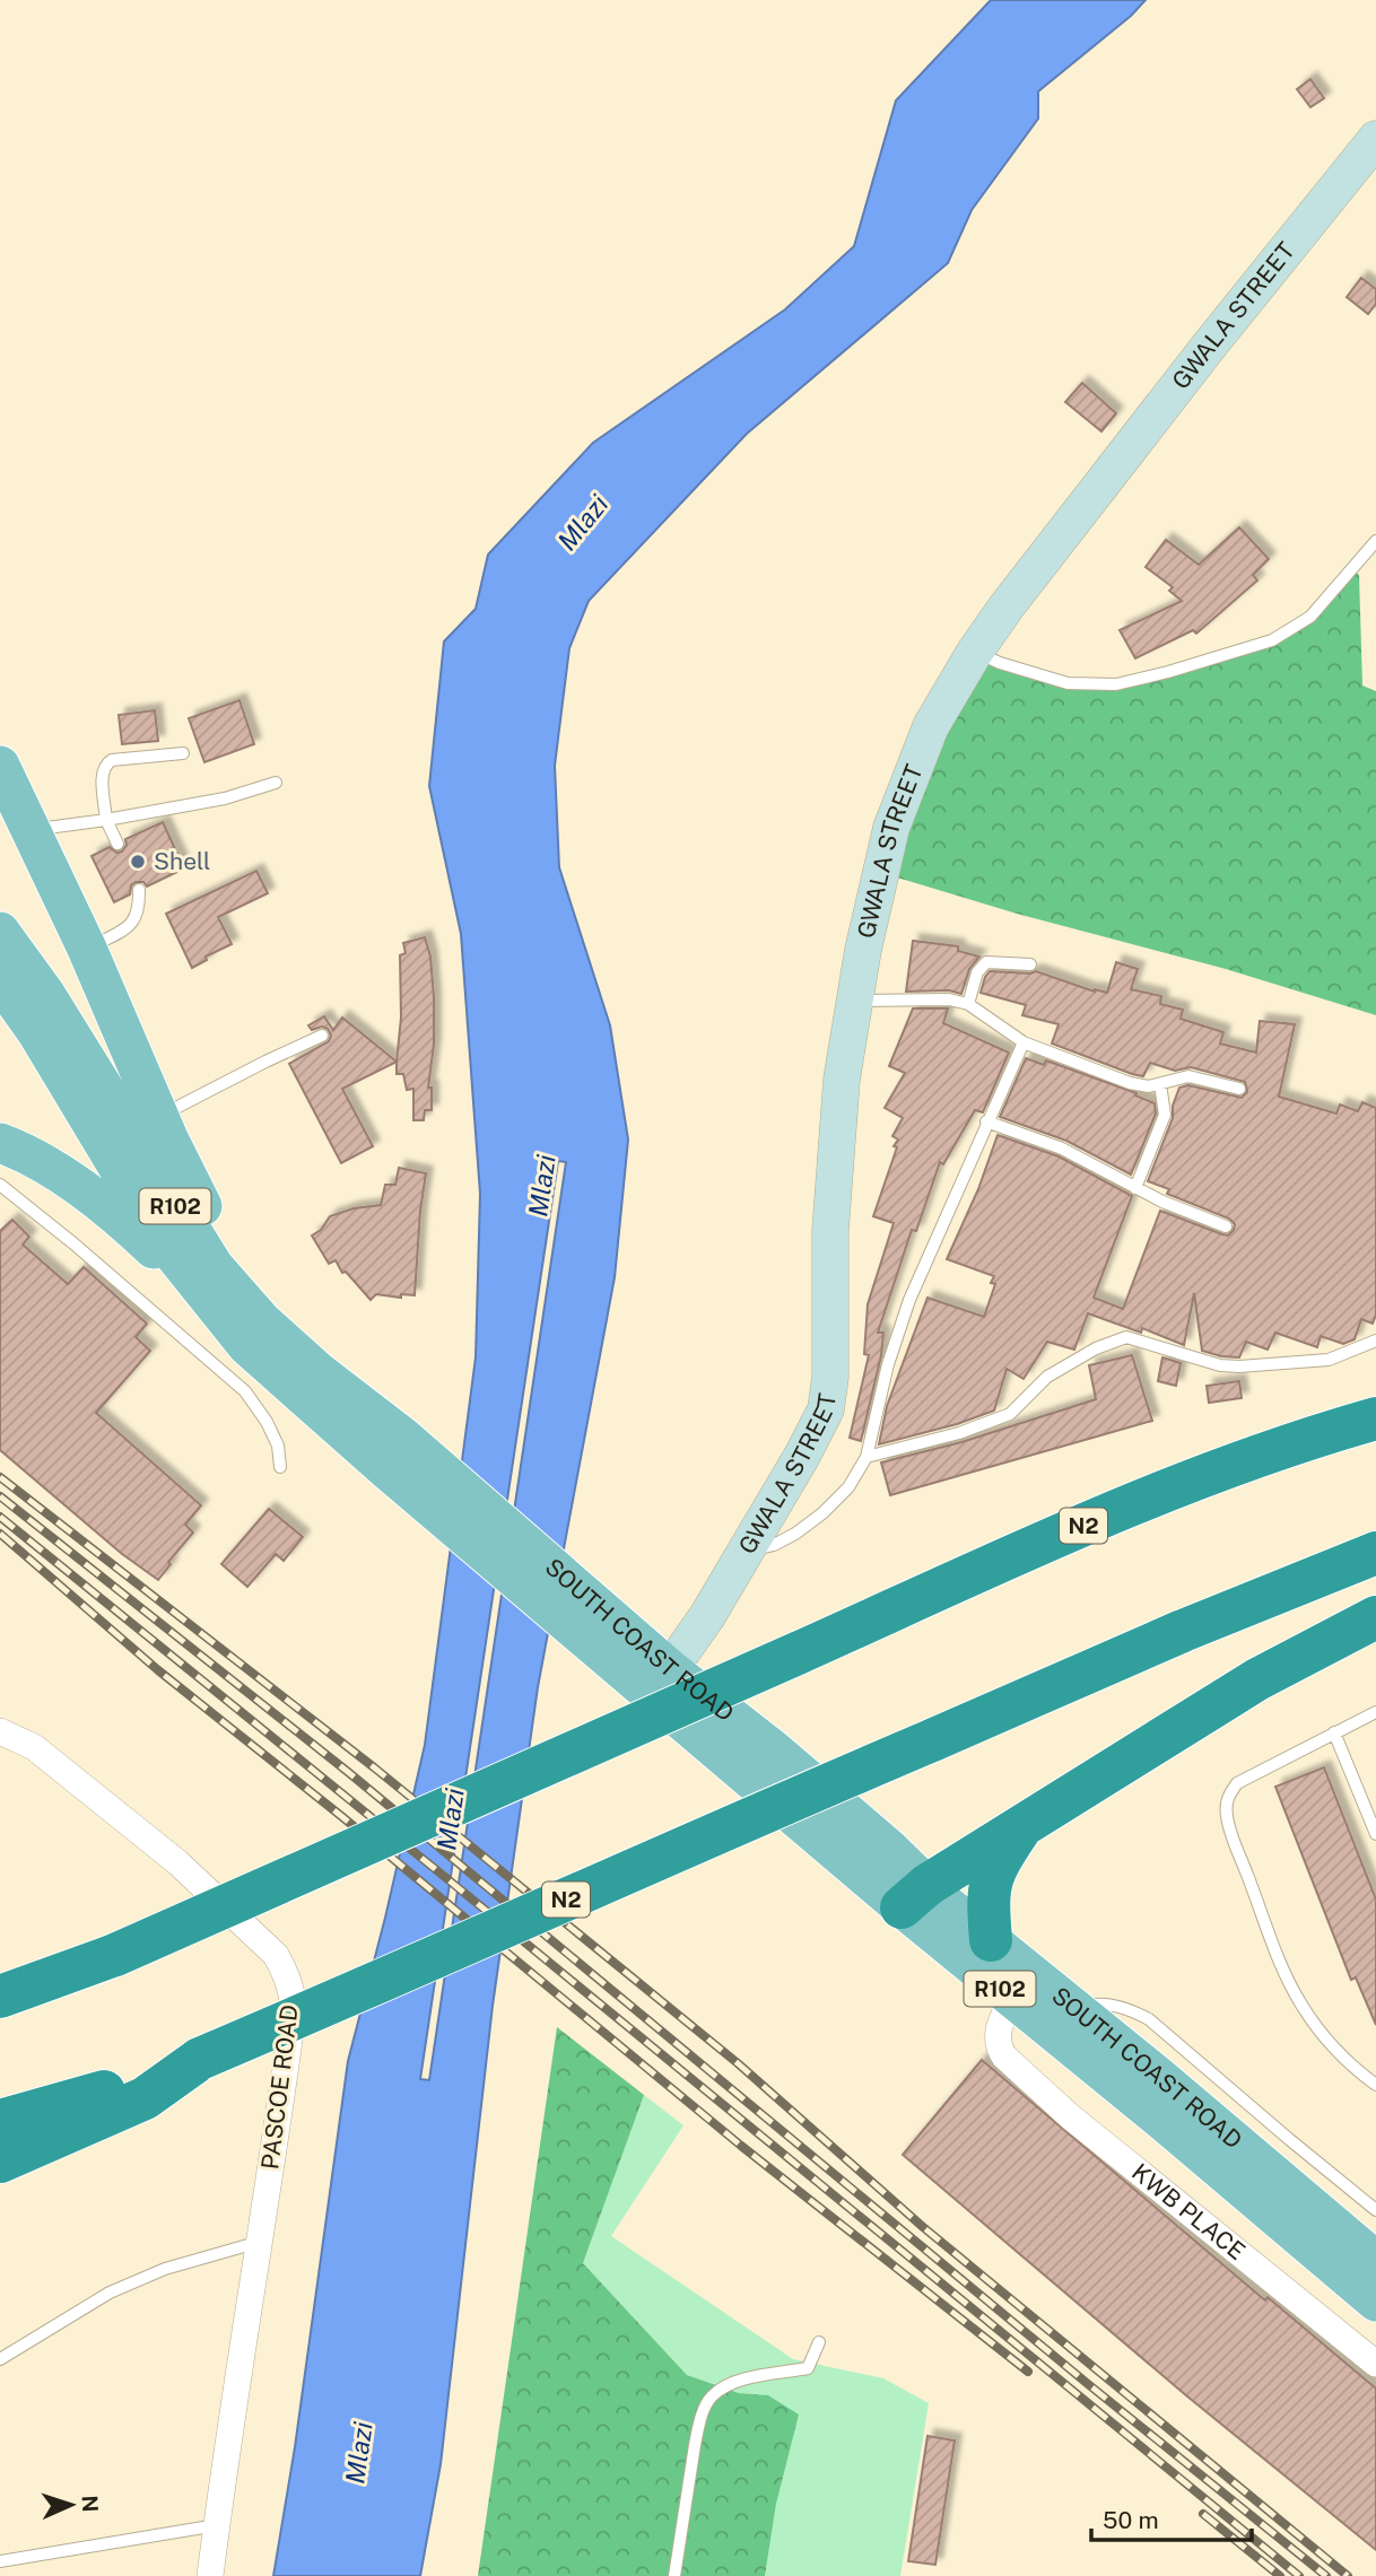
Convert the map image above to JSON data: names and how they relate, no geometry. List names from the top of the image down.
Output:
{
  "streets": {
    "highway": ["N2"],
    "main road": ["R102", "SOUTH COAST ROAD"],
    "street": ["GWALA STREET", "PASCOE ROAD", "KWB PLACE"]
  },
  "crossings": [
    ["GWALA STREET", "SOUTH COAST ROAD"],
    ["SOUTH COAST ROAD", "KWB PLACE"]
  ],
  "water": ["Mlazi"],
  "places": ["Shell"],
  "scale_bar": "50 m",
  "north": "right"
}
